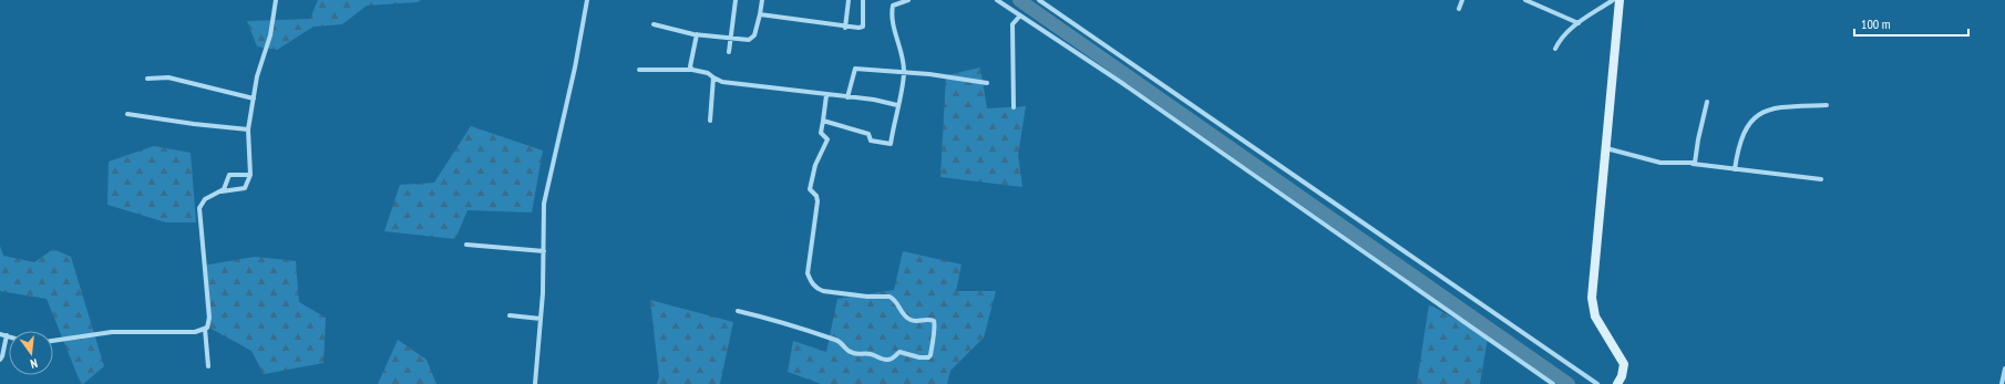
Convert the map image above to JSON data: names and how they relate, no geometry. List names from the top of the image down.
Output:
{
  "scale_bar": "100 m",
  "north": "bottom"
}
